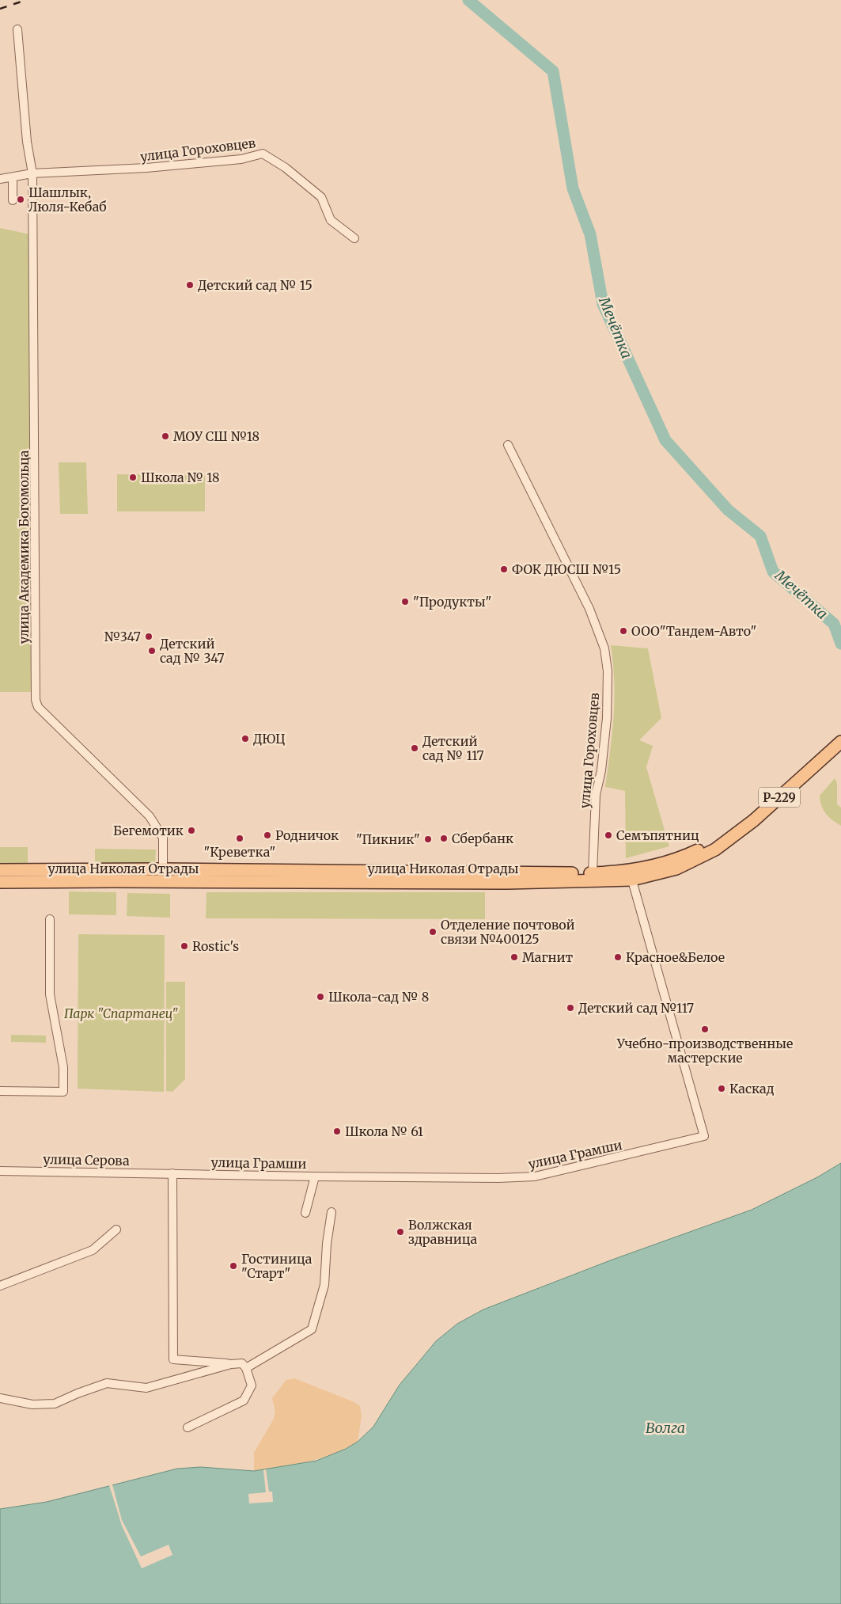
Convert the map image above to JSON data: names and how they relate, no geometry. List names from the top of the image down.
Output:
{
  "streets": {
    "main road": ["Р-229", "улица Николая Отрады"],
    "street": [
      "улица Гороховцев",
      "улица Академика Богомольца",
      "улица Грамши",
      "улица Серова"
    ]
  },
  "crossings": [
    ["улица Гороховцев", "улица Академика Богомольца"],
    ["улица Гороховцев", "улица Николая Отрады"],
    ["улица Академика Богомольца", "улица Николая Отрады"],
    ["улица Николая Отрады", "улица Грамши"],
    ["улица Грамши", "улица Серова"]
  ],
  "water": ["Мечётка", "Волга"],
  "parks": ["Парк \"Спартанец\""],
  "places": [
    "Шашлык, Люля-Кебаб",
    "Детский сад № 15",
    "МОУ СШ №18",
    "Школа № 18",
    "ФОК ДЮСШ №15",
    "\"Продукты\"",
    "ООО\"Тандем-Авто\"",
    "№347",
    "Детский сад № 347",
    "ДЮЦ",
    "Детский сад № 117",
    "Бегемотик",
    "Родничок",
    "Семъпятниц",
    "\"Креветка\"",
    "Сбербанк",
    "\"Пикник\"",
    "Отделение почтовой связи №400125",
    "Rostic's",
    "Магнит",
    "Красное&Белое",
    "Школа-сад № 8",
    "Детский сад №117",
    "Учебно-производственные мастерские",
    "Каскад",
    "Школа № 61",
    "Волжская здравница",
    "Гостиница \"Старт\""
  ]
}
